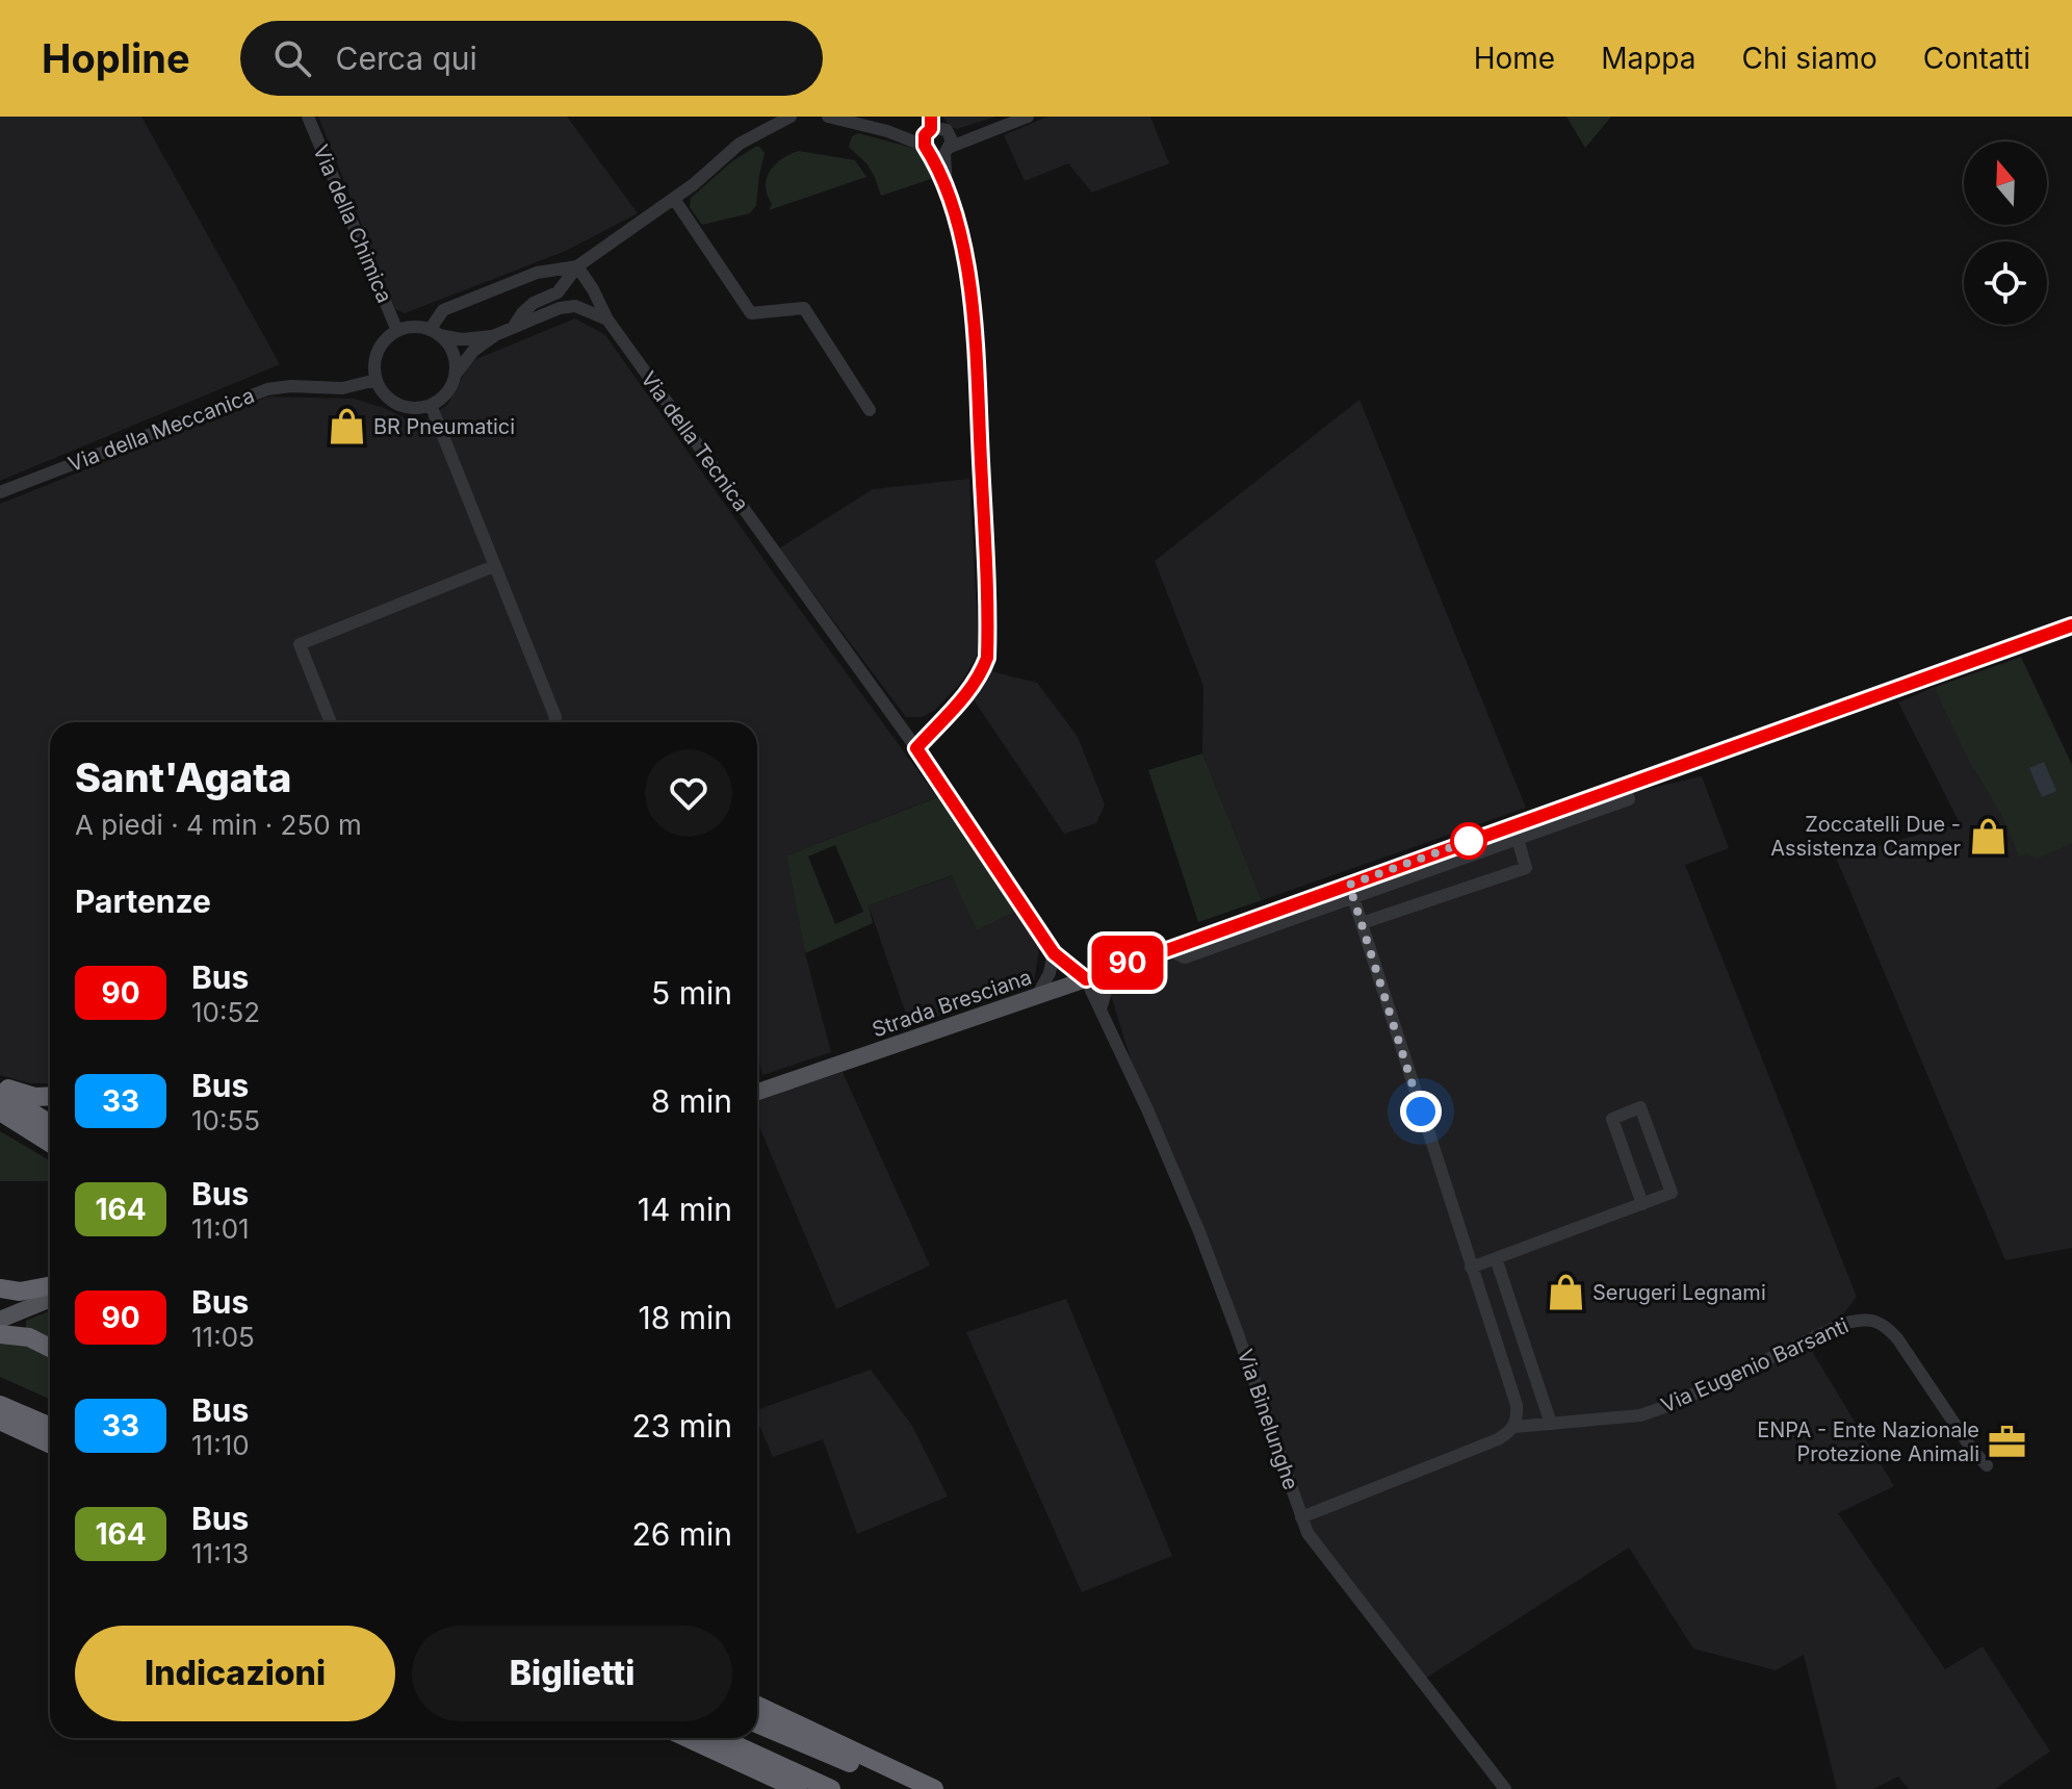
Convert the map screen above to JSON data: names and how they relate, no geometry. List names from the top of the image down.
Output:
{
  "streets": {
    "main road": ["Strada Bresciana"],
    "street": [
      "Via della Chimica",
      "Via della Meccanica",
      "Via della Tecnica",
      "Via Eugenio Barsanti",
      "Via Binelunghe"
    ]
  },
  "crossings": [
    ["Via della Chimica", "Via della Meccanica"],
    ["Via della Tecnica", "Strada Bresciana"],
    ["Via della Tecnica", "Via Binelunghe"],
    ["Strada Bresciana", "Via Binelunghe"],
    ["Via Eugenio Barsanti", "Via Binelunghe"]
  ],
  "places": {
    "shop": ["BR Pneumatici", "Zoccatelli Due - Assistenza Camper", "Serugeri Legnami"],
    "office": ["ENPA - Ente Nazionale Protezione Animali"]
  },
  "lines": ["bus line 90"],
  "north": "top",
  "page": {
    "header": "Hopline",
    "search": "Cerca qui",
    "nav": [
      "Home",
      "Mappa",
      "Chi siamo",
      "Contatti"
    ],
    "on_map": "90",
    "heading": [
      ["Sant'Agata", "A piedi · 4 min · 250 m"],
      "Partenze"
    ],
    "list": [
      {
        "mark": "90",
        "name": "Bus",
        "note": "10:52",
        "value": "5 min"
      },
      {
        "mark": "33",
        "name": "Bus",
        "note": "10:55",
        "value": "8 min"
      },
      {
        "mark": "164",
        "name": "Bus",
        "note": "11:01",
        "value": "14 min"
      },
      {
        "mark": "90",
        "name": "Bus",
        "note": "11:05",
        "value": "18 min"
      },
      {
        "mark": "33",
        "name": "Bus",
        "note": "11:10",
        "value": "23 min"
      },
      {
        "mark": "164",
        "name": "Bus",
        "note": "11:13",
        "value": "26 min"
      }
    ],
    "buttons": ["Indicazioni", "Biglietti"]
  }
}
